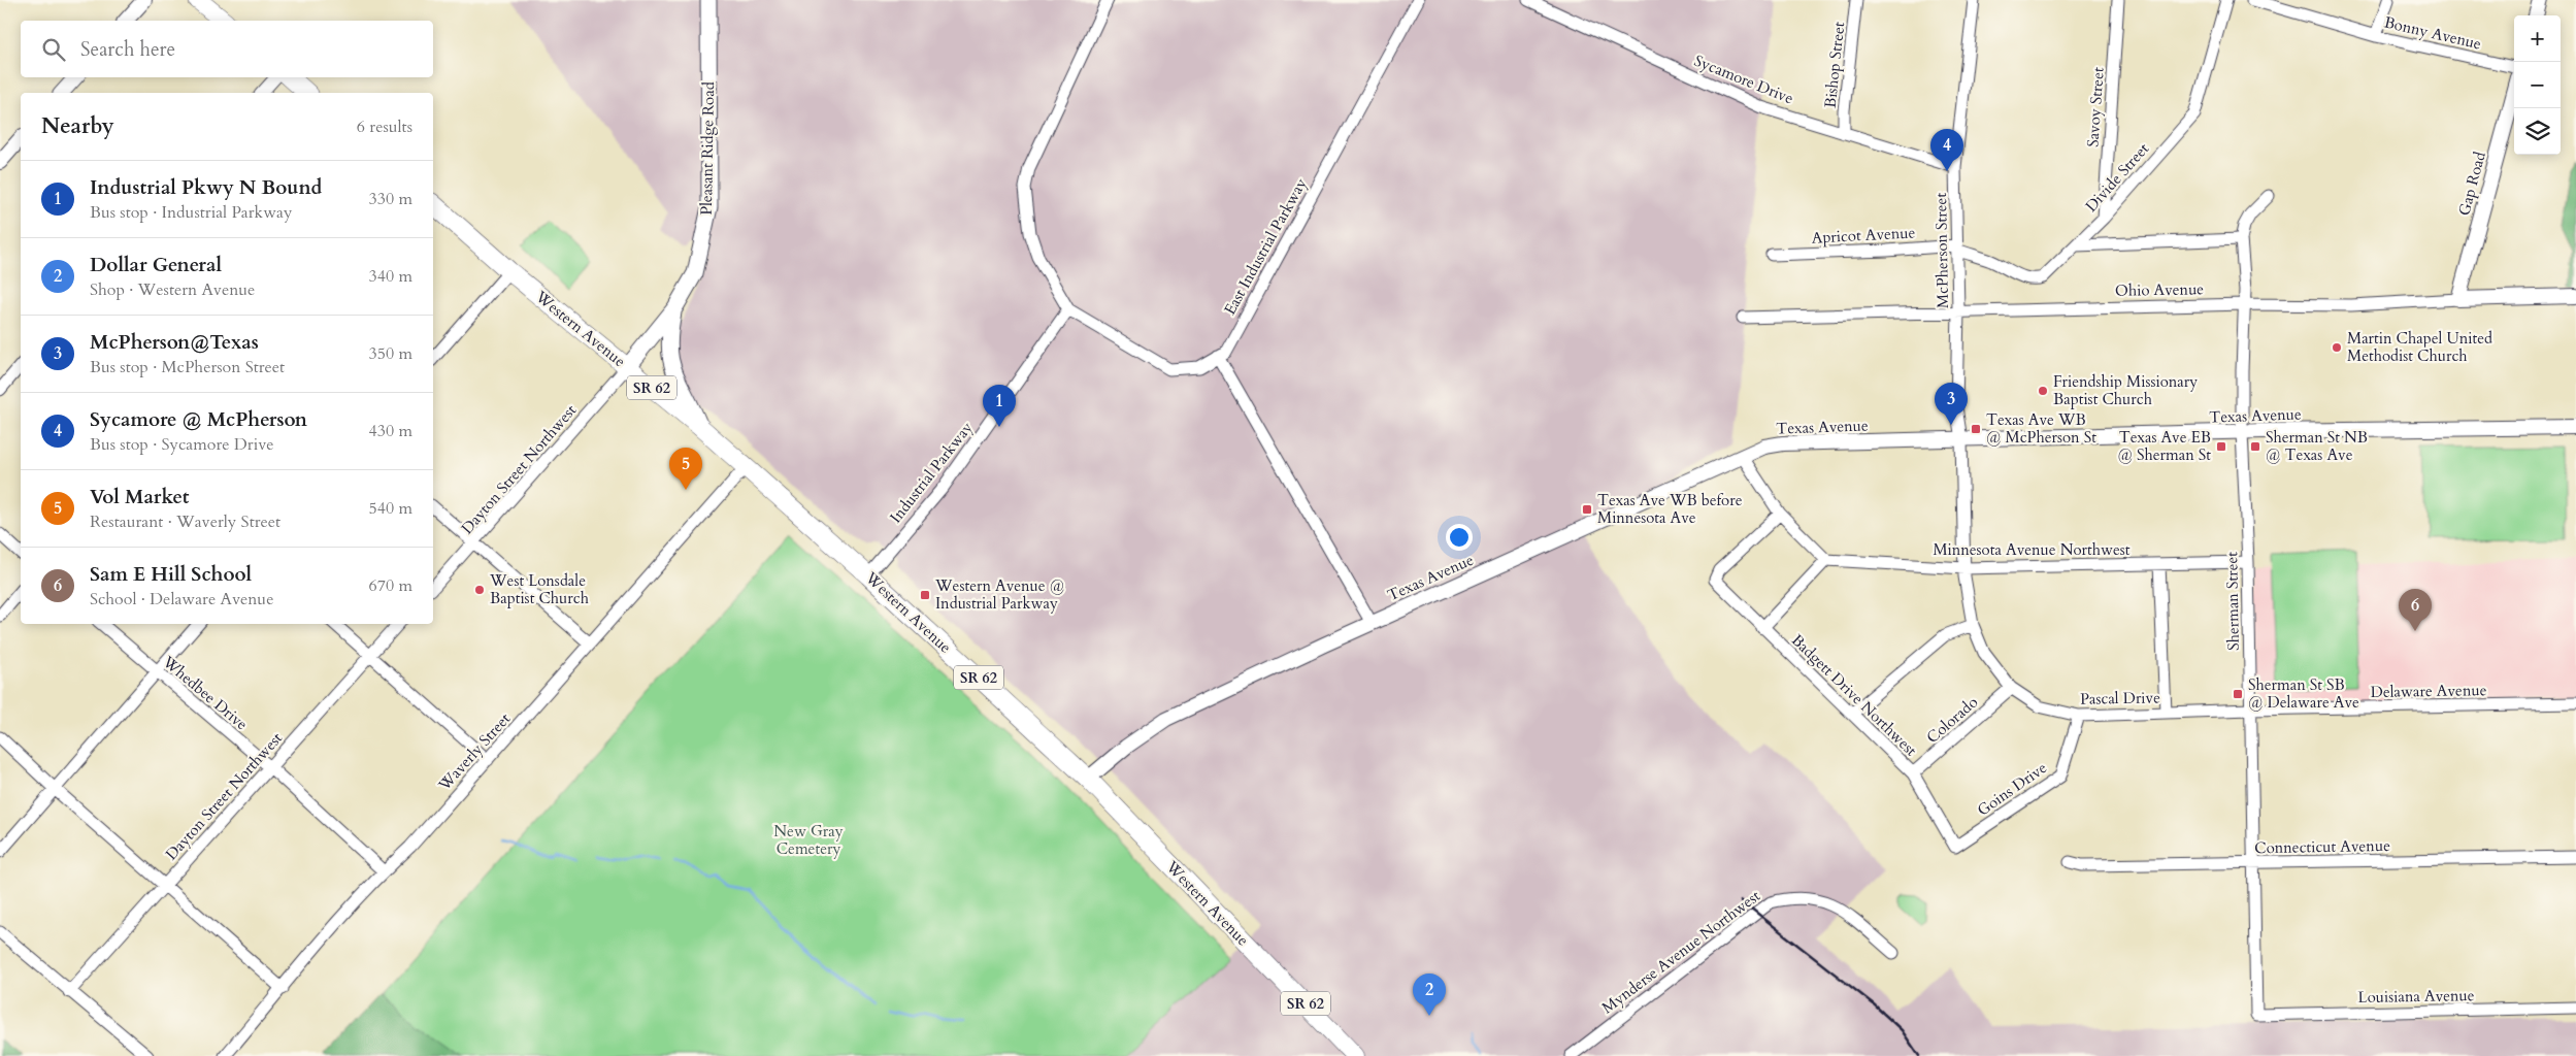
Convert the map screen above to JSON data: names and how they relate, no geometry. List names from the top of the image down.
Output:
{
  "streets": {
    "main road": ["Pleasant Ridge Road", "Western Avenue", "SR 62"],
    "street": [
      "Bonny Avenue",
      "Bishop Street",
      "Sycamore Drive",
      "Savoy Street",
      "Divide Street",
      "Gap Road",
      "Apricot Avenue",
      "East Industrial Parkway",
      "McPherson Street",
      "Ohio Avenue",
      "Texas Avenue",
      "Dayton Street Northwest",
      "Industrial Parkway",
      "Minnesota Avenue Northwest",
      "Sherman Street",
      "Delaware Avenue",
      "Whedbee Drive",
      "Badgett Drive Northwest",
      "Pascal Drive",
      "Colorado",
      "Waverly Street",
      "Goins Drive",
      "Connecticut Avenue",
      "Mynderse Avenue Northwest",
      "Louisiana Avenue"
    ]
  },
  "crossings": [
    ["Bishop Street", "Sycamore Drive"],
    ["Sycamore Drive", "McPherson Street"],
    ["Savoy Street", "Divide Street"],
    ["Pleasant Ridge Road", "Western Avenue"],
    ["Pleasant Ridge Road", "Dayton Street Northwest"],
    ["Divide Street", "Apricot Avenue"],
    ["Divide Street", "McPherson Street"],
    ["Gap Road", "Ohio Avenue"],
    ["Apricot Avenue", "McPherson Street"],
    ["East Industrial Parkway", "Industrial Parkway"],
    ["McPherson Street", "Ohio Avenue"],
    ["McPherson Street", "Texas Avenue"],
    ["McPherson Street", "Pascal Drive"],
    ["Ohio Avenue", "Sherman Street"],
    ["Western Avenue", "Texas Avenue"],
    ["Western Avenue", "Dayton Street Northwest"],
    ["Western Avenue", "Industrial Parkway"],
    ["Western Avenue", "Waverly Street"],
    ["Texas Avenue", "Sherman Street"],
    ["Texas Avenue", "Pascal Drive"],
    ["Dayton Street Northwest", "Whedbee Drive"],
    ["Minnesota Avenue Northwest", "Sherman Street"],
    ["Minnesota Avenue Northwest", "Pascal Drive"],
    ["Sherman Street", "Delaware Avenue"],
    ["Sherman Street", "Pascal Drive"],
    ["Sherman Street", "Connecticut Avenue"],
    ["Sherman Street", "Louisiana Avenue"],
    ["Delaware Avenue", "Pascal Drive"],
    ["Whedbee Drive", "Waverly Street"],
    ["Badgett Drive Northwest", "Colorado"],
    ["Badgett Drive Northwest", "Goins Drive"],
    ["Pascal Drive", "Colorado"],
    ["Pascal Drive", "Goins Drive"]
  ],
  "parks": ["New Gray Cemetery"],
  "places": {
    "other": ["Martin Chapel United Methodist Church", "Friendship Missionary Baptist Church", "West Lonsdale Baptist Church"],
    "transit": [
      "Texas Ave WB @ McPherson St",
      "Texas Ave EB @ Sherman St",
      "Sherman St NB @ Texas Ave",
      "Texas Ave WB before Minnesota Ave",
      "Western Avenue @ Industrial Parkway",
      "Sherman St SB @ Delaware Ave"
    ]
  },
  "page": {
    "map_buttons": ["+", "−"],
    "search": "Search here",
    "heading": ["Nearby", "6 results"],
    "pins": [
      "4",
      "3",
      "1",
      "5",
      "6",
      "2"
    ],
    "list": [
      {
        "mark": "1",
        "name": "Industrial Pkwy N Bound",
        "note": "Bus stop · Industrial Parkway",
        "value": "330 m"
      },
      {
        "mark": "2",
        "name": "Dollar General",
        "note": "Shop · Western Avenue",
        "value": "340 m"
      },
      {
        "mark": "3",
        "name": "McPherson@Texas",
        "note": "Bus stop · McPherson Street",
        "value": "350 m"
      },
      {
        "mark": "4",
        "name": "Sycamore @ McPherson",
        "note": "Bus stop · Sycamore Drive",
        "value": "430 m"
      },
      {
        "mark": "5",
        "name": "Vol Market",
        "note": "Restaurant · Waverly Street",
        "value": "540 m"
      },
      {
        "mark": "6",
        "name": "Sam E Hill School",
        "note": "School · Delaware Avenue",
        "value": "670 m"
      }
    ]
  }
}
